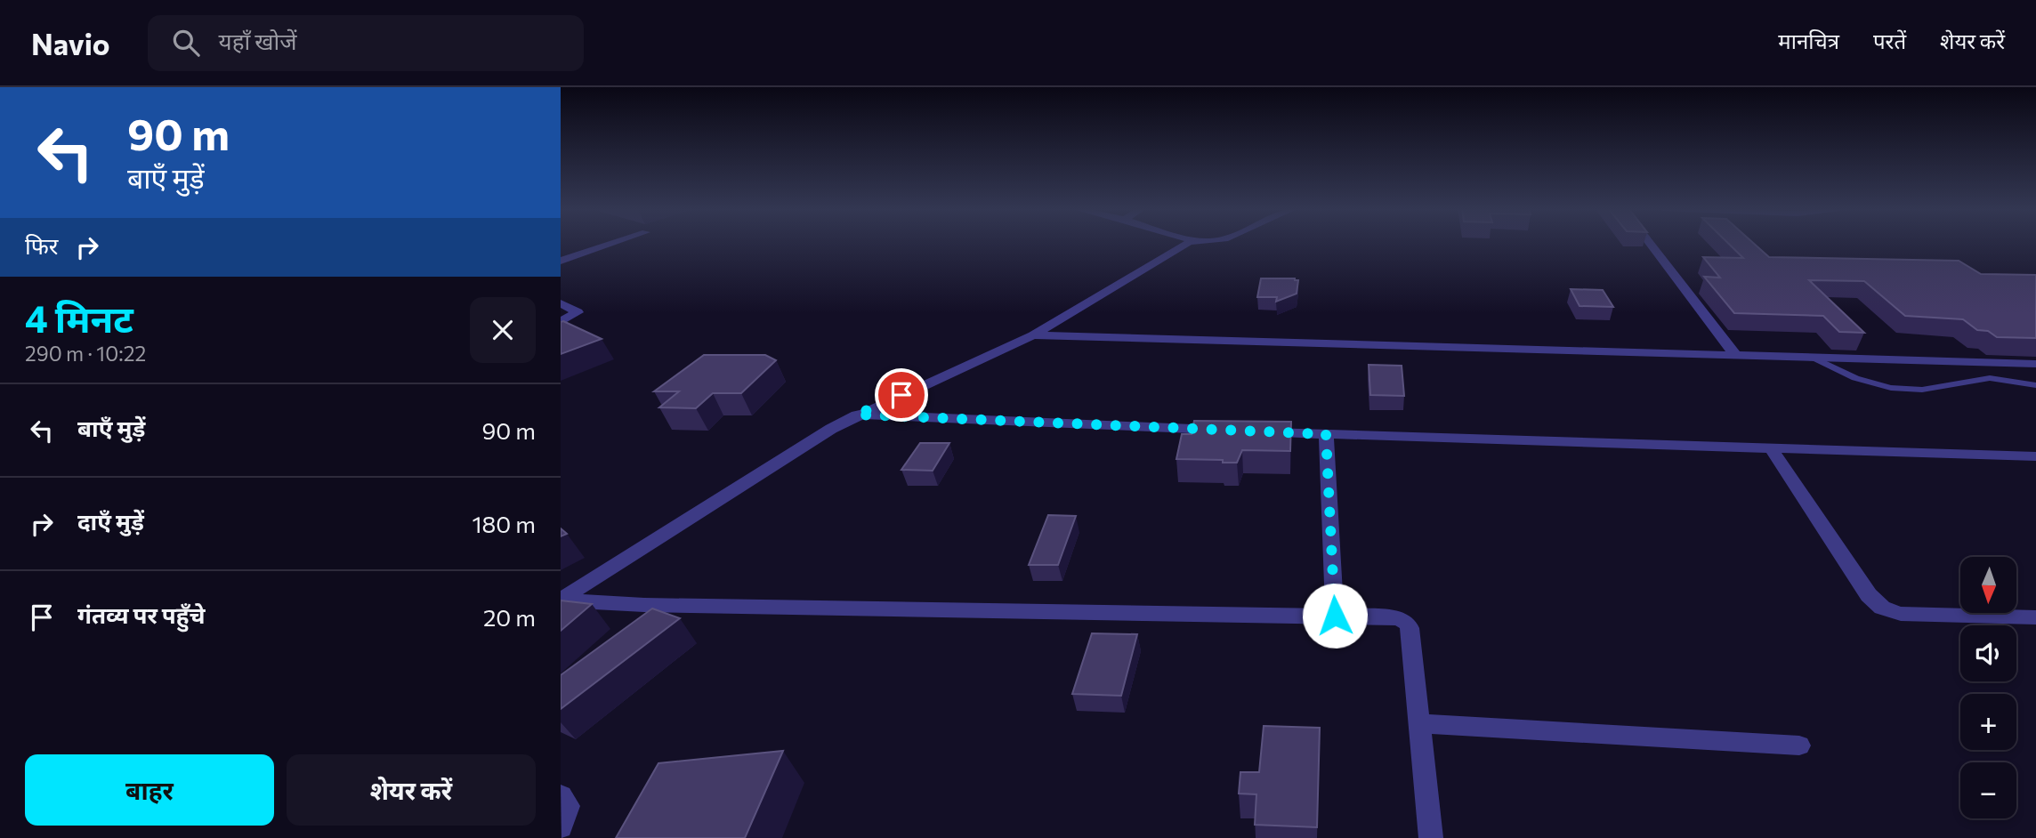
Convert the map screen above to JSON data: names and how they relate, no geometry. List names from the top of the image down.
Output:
{
  "north": "bottom",
  "page": {
    "header": "Navio",
    "search": "यहाँ खोजें",
    "nav": ["मानचित्र", "परतें", "शेयर करें"],
    "turn": ["90 m", "बाएँ मुड़ें"],
    "then": "फिर",
    "heading": ["4 मिनट", "290 m · 10:22"],
    "list": [
      {
        "name": "बाएँ मुड़ें",
        "value": "90 m"
      },
      {
        "name": "दाएँ मुड़ें",
        "value": "180 m"
      },
      {
        "name": "गंतव्य पर पहुँचे",
        "value": "20 m"
      }
    ],
    "map_buttons": ["+", "−"],
    "buttons": ["बाहर", "शेयर करें"]
  }
}
